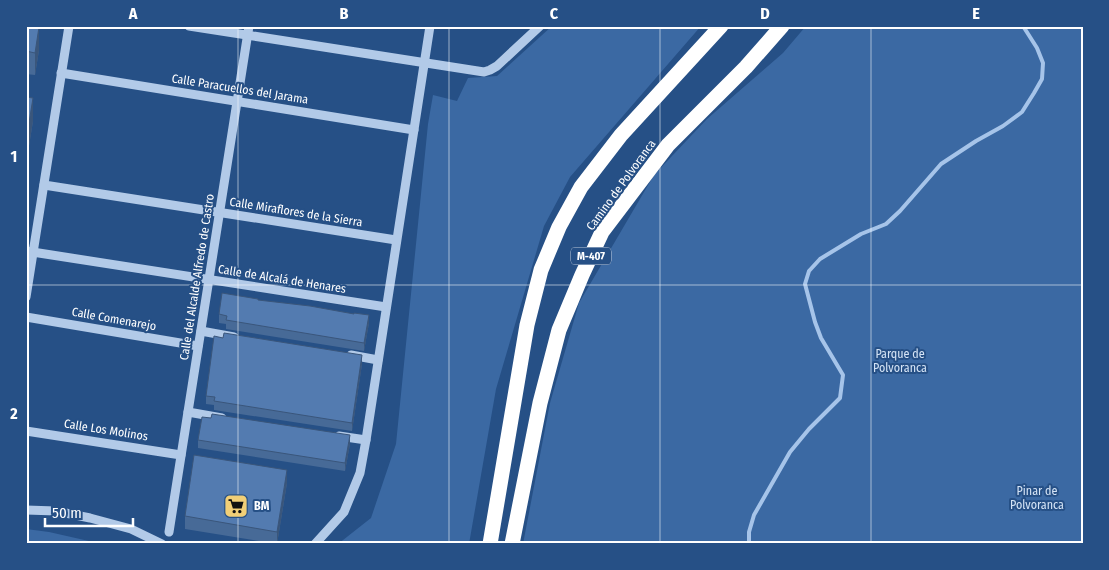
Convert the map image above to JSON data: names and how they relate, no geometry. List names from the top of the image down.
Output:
{
  "streets": {
    "highway": ["Camino de Polvoranca", "M-407"],
    "street": [
      "Calle Paracuellos del Jarama",
      "Calle Miraflores de la Sierra",
      "Calle del Alcalde Alfredo de Castro",
      "Calle de Alcalá de Henares",
      "Calle Comenarejo",
      "Calle Los Molinos"
    ]
  },
  "crossings": [
    ["Calle Paracuellos del Jarama", "Calle del Alcalde Alfredo de Castro"],
    ["Calle Miraflores de la Sierra", "Calle del Alcalde Alfredo de Castro"],
    ["Calle del Alcalde Alfredo de Castro", "Calle de Alcalá de Henares"],
    ["Calle del Alcalde Alfredo de Castro", "Calle Comenarejo"],
    ["Calle del Alcalde Alfredo de Castro", "Calle Los Molinos"]
  ],
  "parks": ["Parque de Polvoranca", "Pinar de Polvoranca"],
  "places": {
    "supermarket": ["BM"]
  },
  "scale_bar": "50 m",
  "grid": {
    "columns": [
      "A",
      "B",
      "C",
      "D",
      "E"
    ],
    "rows": ["1", "2"]
  }
}
